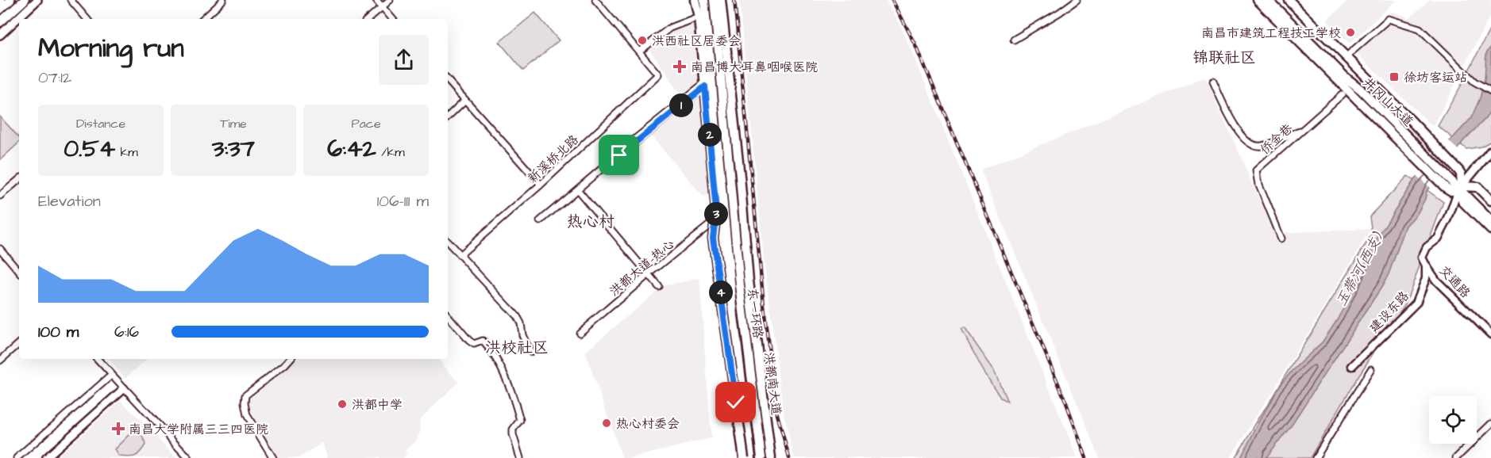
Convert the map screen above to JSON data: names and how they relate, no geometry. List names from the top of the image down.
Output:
{
  "streets": {
    "main road": ["井冈山大道", "东一环路", "洪都南大道"],
    "street": [
      "侨金巷",
      "新溪桥北路",
      "洪都大道-热心",
      "交通路",
      "建设东路"
    ]
  },
  "crossings": [
    ["井冈山大道", "建设东路"],
    ["交通路", "建设东路"]
  ],
  "districts": ["锦联社区", "热心村", "洪校社区"],
  "water": ["玉带河(西支)"],
  "places": {
    "other": [
      "南昌市建筑工程技工学校",
      "洪西社区居委会",
      "洪都中学",
      "热心村委会"
    ],
    "health": ["南昌博大耳鼻咽喉医院", "南昌大学附属三三四医院"],
    "transit": ["徐坊客运站"]
  },
  "page": {
    "heading": ["Morning run", "07:12"],
    "pins": [
      "1",
      "2",
      "3",
      "4"
    ],
    "stats": [
      ["Distance", "0.54 km"],
      ["Time", "3:37"],
      ["Pace", "6:42 /km"]
    ],
    "chart": ["Elevation", "106–111 m"],
    "list": [
      {
        "name": "100 m",
        "note": "6:16"
      }
    ]
  }
}
